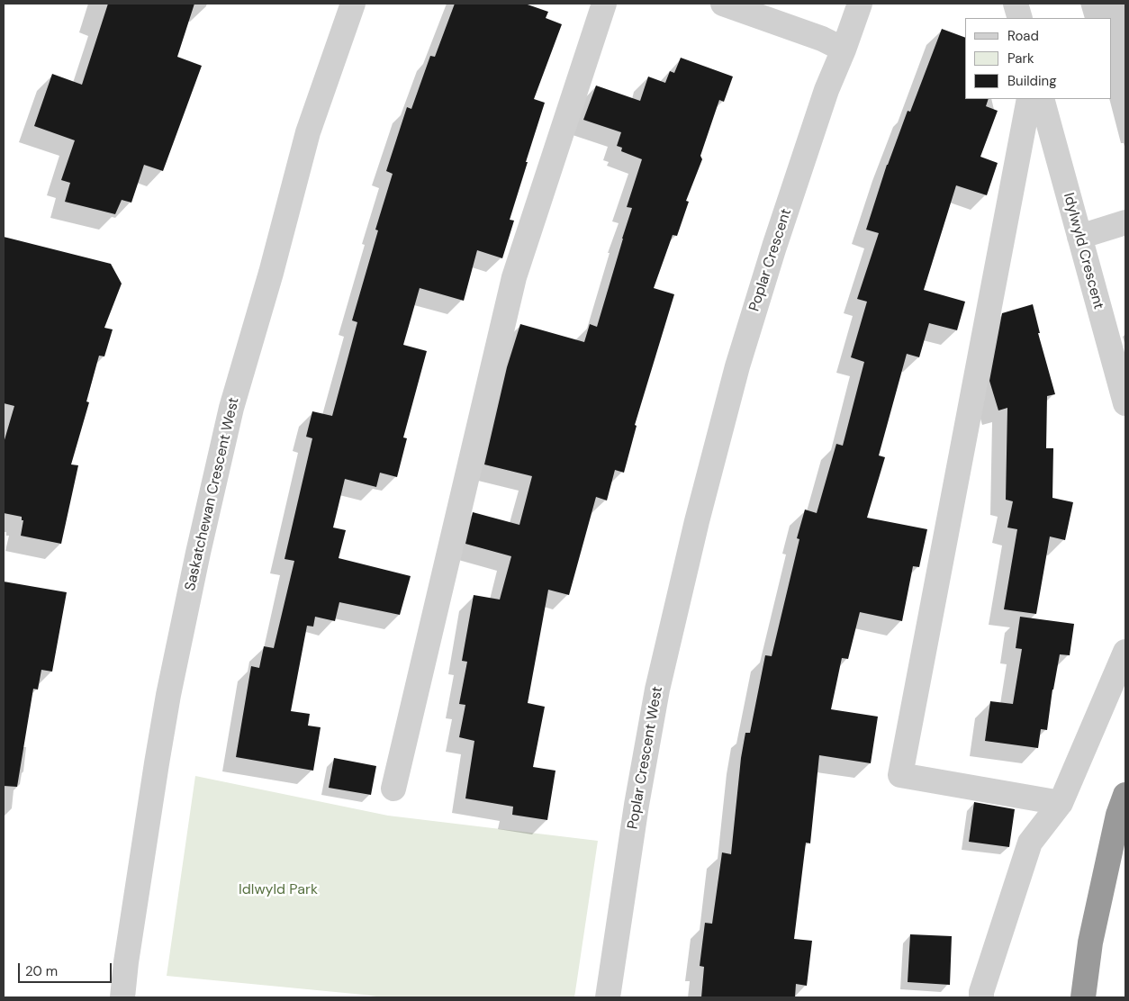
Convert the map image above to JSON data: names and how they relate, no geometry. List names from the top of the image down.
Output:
{
  "streets": {
    "street": [
      "Idylwyld Crescent",
      "Poplar Crescent",
      "Saskatchewan Crescent West",
      "Poplar Crescent West"
    ]
  },
  "crossings": [
    ["Poplar Crescent", "Poplar Crescent West"]
  ],
  "parks": ["Idlwyld Park"],
  "legend": ["Road", "Park", "Building"],
  "scale_bar": "20 m"
}
